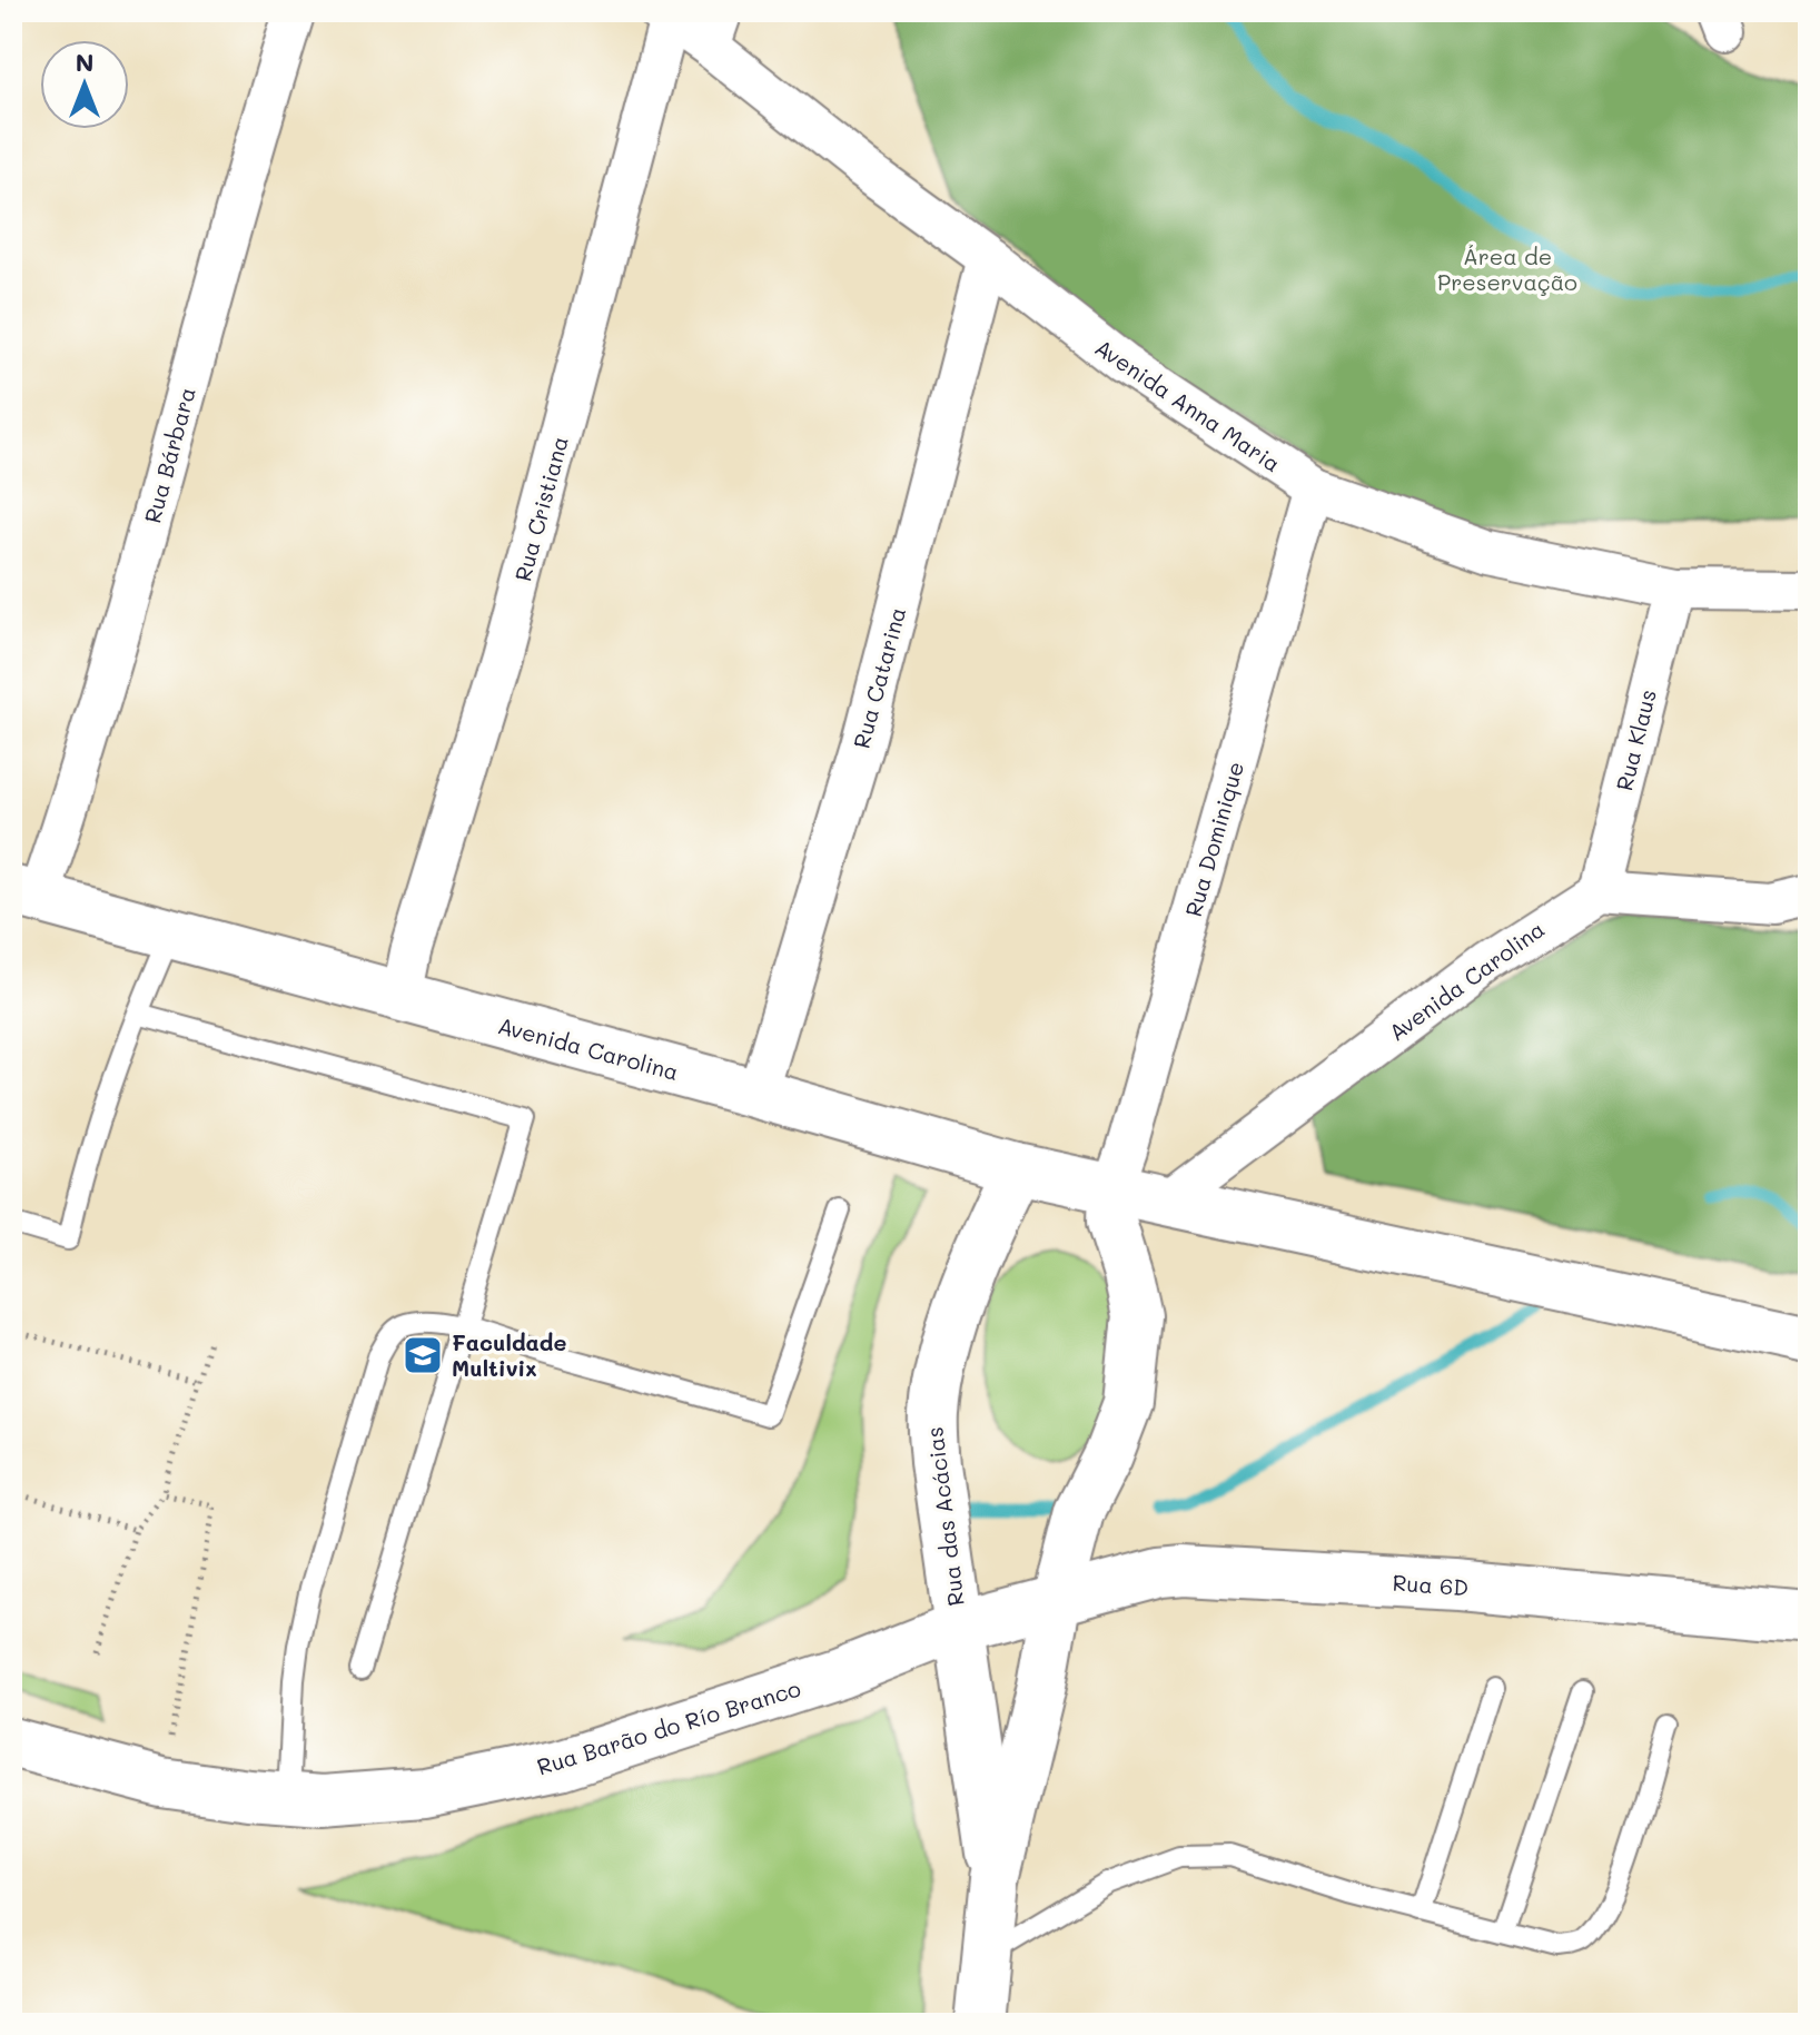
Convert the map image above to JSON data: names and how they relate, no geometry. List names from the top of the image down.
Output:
{
  "streets": {
    "street": [
      "Avenida Anna Maria",
      "Rua Bárbara",
      "Rua Cristiana",
      "Rua Catarina",
      "Rua Klaus",
      "Rua Dominique",
      "Avenida Carolina",
      "Rua das Acácias",
      "Rua 6D",
      "Rua Barão do Río Branco"
    ]
  },
  "crossings": [
    ["Avenida Anna Maria", "Rua Cristiana"],
    ["Avenida Anna Maria", "Rua Catarina"],
    ["Avenida Anna Maria", "Rua Klaus"],
    ["Avenida Anna Maria", "Rua Dominique"],
    ["Rua Bárbara", "Avenida Carolina"],
    ["Rua Cristiana", "Avenida Carolina"],
    ["Rua Catarina", "Avenida Carolina"],
    ["Rua Klaus", "Avenida Carolina"],
    ["Rua Dominique", "Avenida Carolina"],
    ["Rua Dominique", "Rua das Acácias"],
    ["Avenida Carolina", "Rua das Acácias"],
    ["Rua das Acácias", "Rua 6D"],
    ["Rua das Acácias", "Rua Barão do Río Branco"],
    ["Rua 6D", "Rua Barão do Río Branco"]
  ],
  "parks": ["Área de Preservação"],
  "places": {
    "school or university": ["Faculdade Multivix"]
  },
  "north": "top"
}
